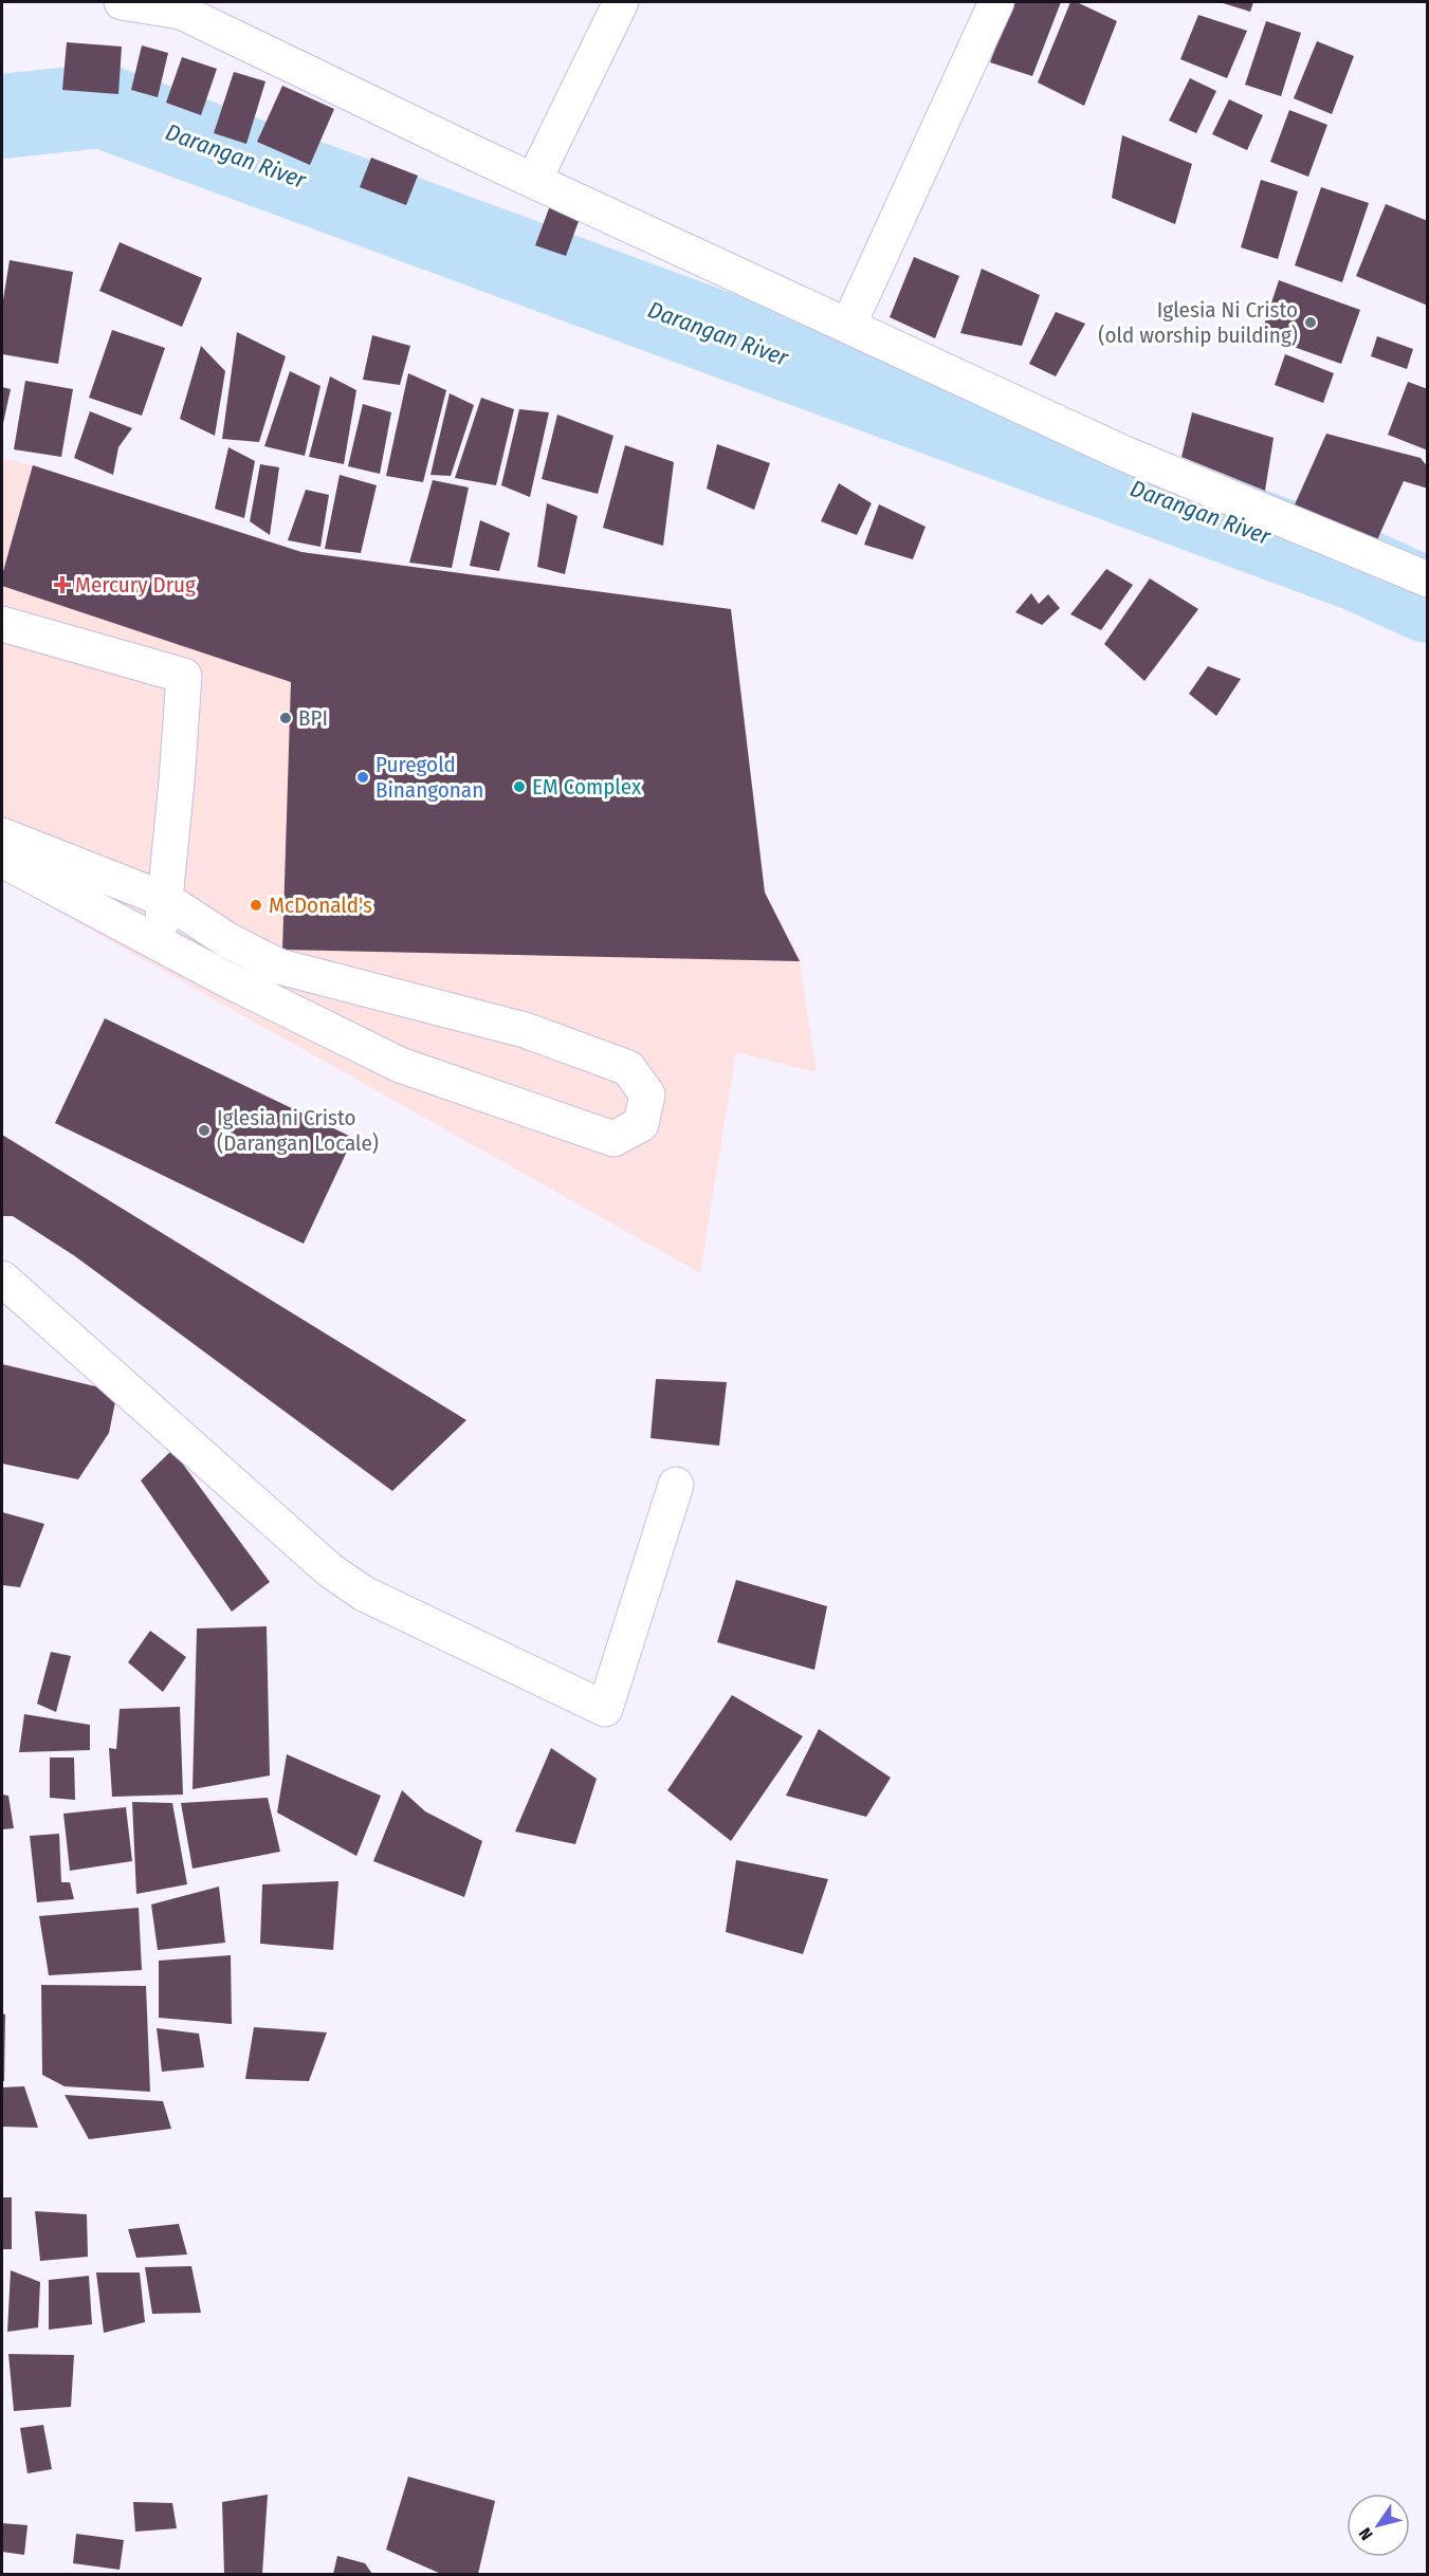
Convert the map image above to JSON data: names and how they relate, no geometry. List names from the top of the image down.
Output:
{
  "water": ["Darangan River"],
  "places": {
    "other": [
      "Iglesia Ni Cristo (old worship building)",
      "BPI",
      "Puregold Binangonan",
      "EM Complex",
      "McDonald's",
      "Iglesia ni Cristo (Darangan Locale)"
    ],
    "health": ["Mercury Drug"]
  },
  "north": "bottom left"
}
